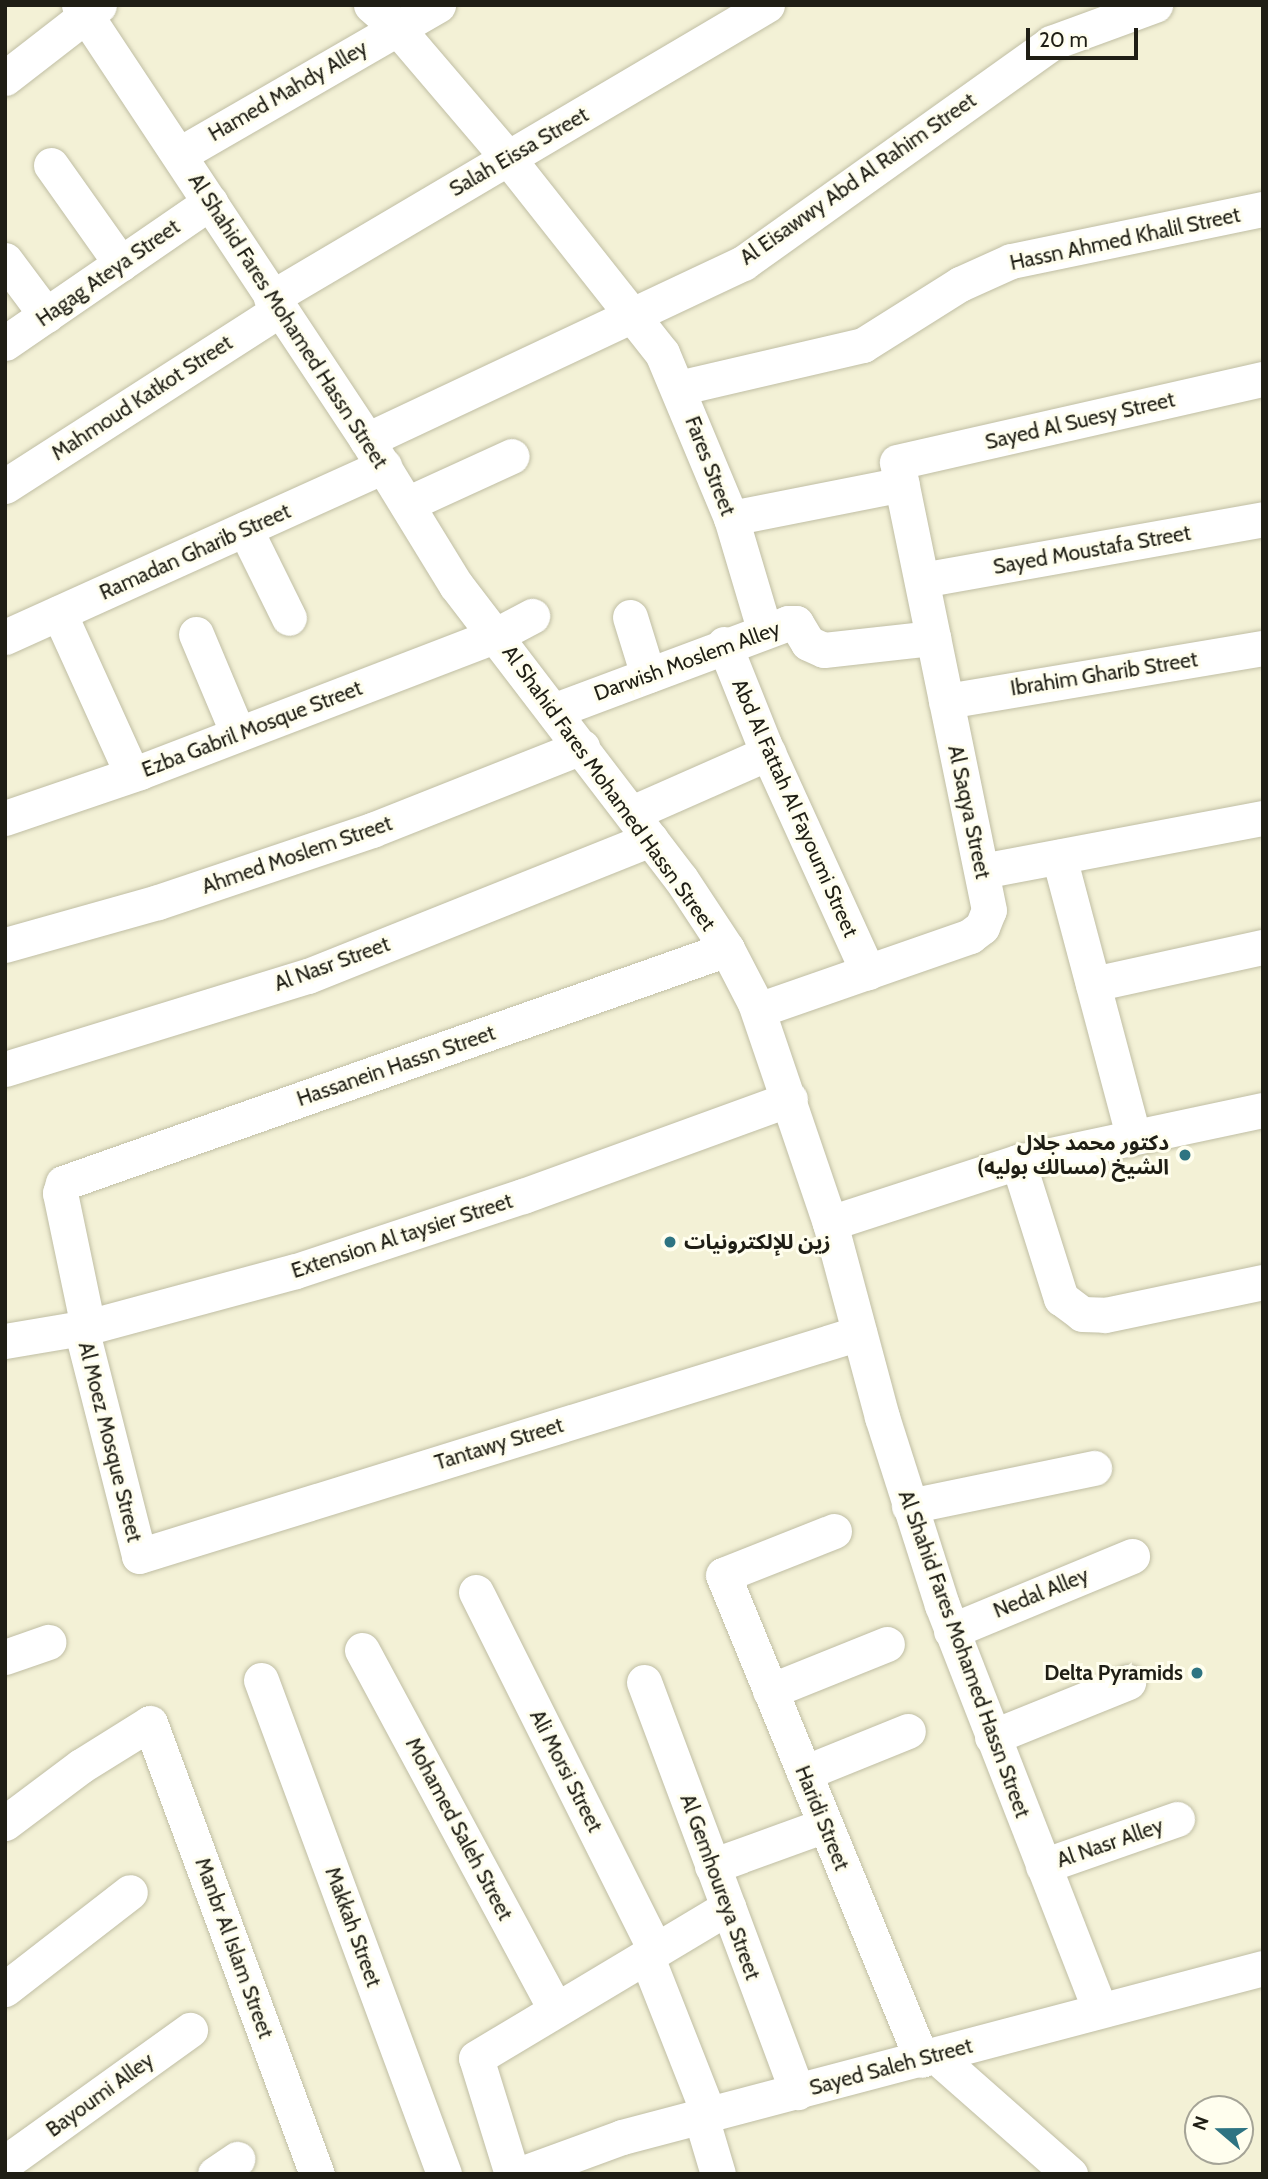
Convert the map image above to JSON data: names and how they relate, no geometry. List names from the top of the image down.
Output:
{
  "streets": {
    "street": [
      "Hamed Mahdy Alley",
      "Salah Eissa Street",
      "Al Eisawwy Abd Al Rahim Street",
      "Hassn Ahmed Khalil Street",
      "Hagag Ateya Street",
      "Al Shahid Fares Mohamed Hassn Street",
      "Mahmoud Katkot Street",
      "Sayed Al Suesy Street",
      "Fares Street",
      "Sayed Moustafa Street",
      "Ramadan Gharib Street",
      "Darwish Moslem Alley",
      "Ibrahim Gharib Street",
      "Ezba Gabril Mosque Street",
      "Abd Al Fattah Al Fayoumi Street",
      "Al Saqya Street",
      "Ahmed Moslem Street",
      "Al Nasr Street",
      "Hassanein Hassn Street",
      "Extension Al taysier Street",
      "Al Moez Mosque Street",
      "Tantawy Street",
      "Nedal Alley",
      "Ali Morsi Street",
      "Haridi Street",
      "Mohamed Saleh Street",
      "Al Nasr Alley",
      "Al Gemhoureya Street",
      "Makkah Street",
      "Manbr Al Islam Street",
      "Sayed Saleh Street",
      "Bayoumi Alley"
    ]
  },
  "crossings": [
    ["Hamed Mahdy Alley", "Al Shahid Fares Mohamed Hassn Street"],
    ["Hamed Mahdy Alley", "Fares Street"],
    ["Salah Eissa Street", "Al Shahid Fares Mohamed Hassn Street"],
    ["Salah Eissa Street", "Mahmoud Katkot Street"],
    ["Salah Eissa Street", "Fares Street"],
    ["Al Eisawwy Abd Al Rahim Street", "Al Shahid Fares Mohamed Hassn Street"],
    ["Al Eisawwy Abd Al Rahim Street", "Fares Street"],
    ["Al Eisawwy Abd Al Rahim Street", "Ramadan Gharib Street"],
    ["Hassn Ahmed Khalil Street", "Fares Street"],
    ["Hagag Ateya Street", "Al Shahid Fares Mohamed Hassn Street"],
    ["Al Shahid Fares Mohamed Hassn Street", "Mahmoud Katkot Street"],
    ["Al Shahid Fares Mohamed Hassn Street", "Ramadan Gharib Street"],
    ["Al Shahid Fares Mohamed Hassn Street", "Darwish Moslem Alley"],
    ["Al Shahid Fares Mohamed Hassn Street", "Ezba Gabril Mosque Street"],
    ["Al Shahid Fares Mohamed Hassn Street", "Al Saqya Street"],
    ["Al Shahid Fares Mohamed Hassn Street", "Ahmed Moslem Street"],
    ["Al Shahid Fares Mohamed Hassn Street", "Al Nasr Street"],
    ["Al Shahid Fares Mohamed Hassn Street", "Hassanein Hassn Street"],
    ["Al Shahid Fares Mohamed Hassn Street", "Extension Al taysier Street"],
    ["Al Shahid Fares Mohamed Hassn Street", "Tantawy Street"],
    ["Al Shahid Fares Mohamed Hassn Street", "Nedal Alley"],
    ["Al Shahid Fares Mohamed Hassn Street", "Al Nasr Alley"],
    ["Al Shahid Fares Mohamed Hassn Street", "Sayed Saleh Street"],
    ["Sayed Al Suesy Street", "Fares Street"],
    ["Sayed Al Suesy Street", "Al Saqya Street"],
    ["Fares Street", "Darwish Moslem Alley"],
    ["Sayed Moustafa Street", "Al Saqya Street"],
    ["Darwish Moslem Alley", "Abd Al Fattah Al Fayoumi Street"],
    ["Darwish Moslem Alley", "Al Saqya Street"],
    ["Ibrahim Gharib Street", "Al Saqya Street"],
    ["Abd Al Fattah Al Fayoumi Street", "Al Saqya Street"],
    ["Abd Al Fattah Al Fayoumi Street", "Al Nasr Street"],
    ["Hassanein Hassn Street", "Al Moez Mosque Street"],
    ["Extension Al taysier Street", "Al Moez Mosque Street"],
    ["Al Moez Mosque Street", "Tantawy Street"],
    ["Ali Morsi Street", "Sayed Saleh Street"],
    ["Haridi Street", "Sayed Saleh Street"],
    ["Al Gemhoureya Street", "Sayed Saleh Street"]
  ],
  "places": ["دكتور محمد جلال الشيخ (مسالك بوليه)", "زين للإلكترونيات", "Delta Pyramids"],
  "scale_bar": "20 m",
  "north": "left"
}
